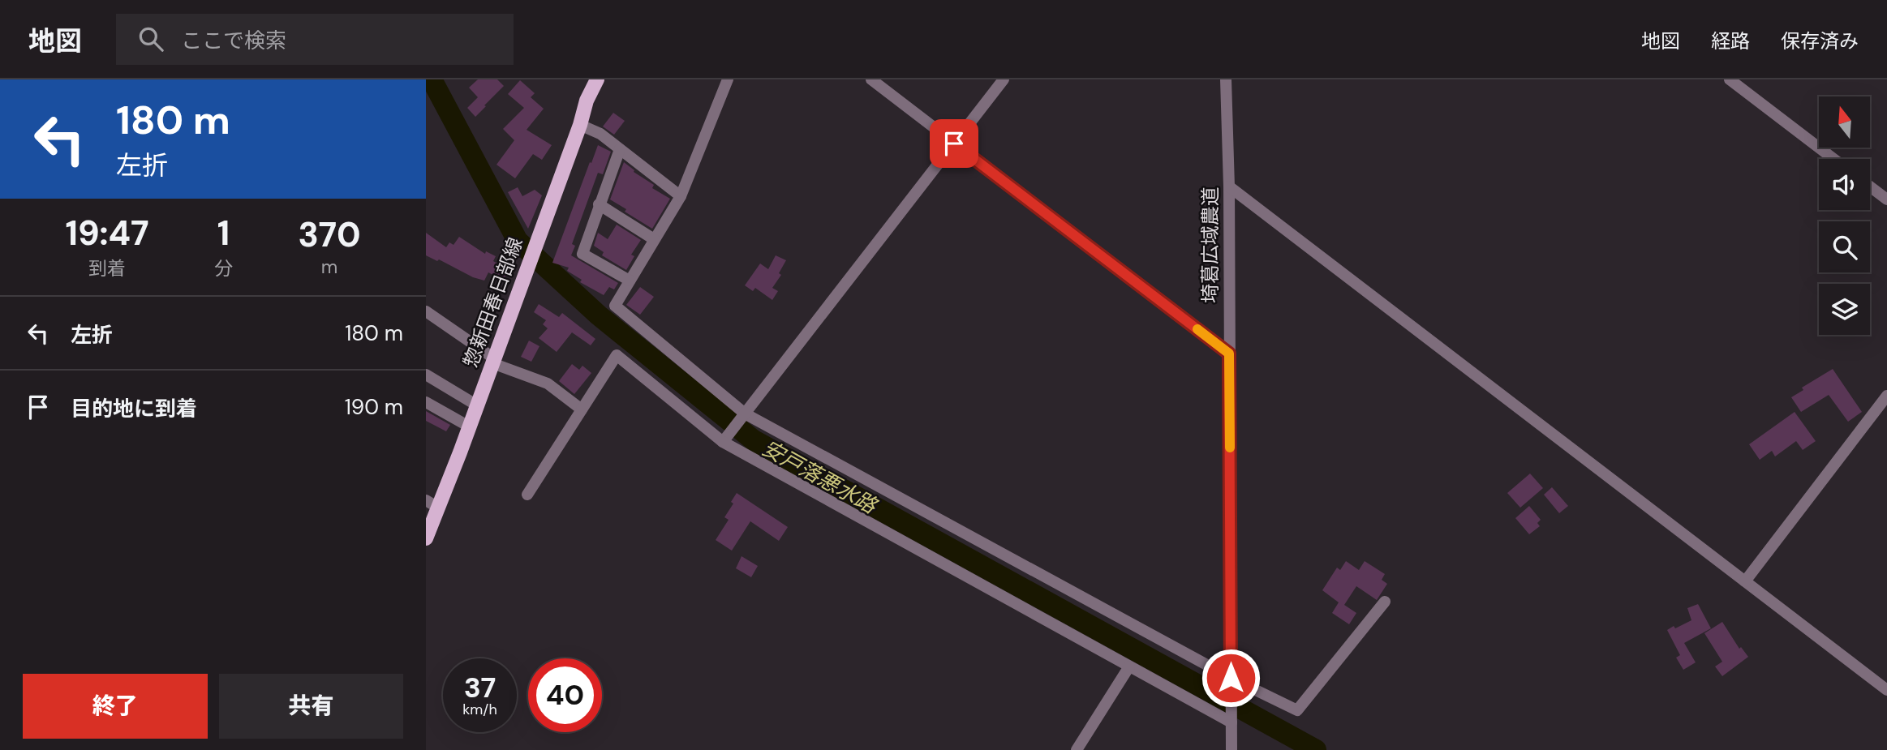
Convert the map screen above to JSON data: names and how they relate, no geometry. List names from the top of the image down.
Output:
{
  "streets": {
    "main road": ["惣新田春日部線"],
    "street": ["埼葛広域農道"]
  },
  "water": ["安戸落悪水路"],
  "north": "top",
  "page": {
    "header": "地図",
    "search": "ここで検索",
    "nav": ["地図", "経路", "保存済み"],
    "turn": ["180 m", "左折"],
    "eta": [
      "19:47",
      "到着",
      "1",
      "分",
      "370",
      "m"
    ],
    "list": [
      {
        "name": "左折",
        "value": "180 m"
      },
      {
        "name": "目的地に到着",
        "value": "190 m"
      }
    ],
    "speed": "37 km/h",
    "limit": "40",
    "buttons": ["終了", "共有"]
  }
}
